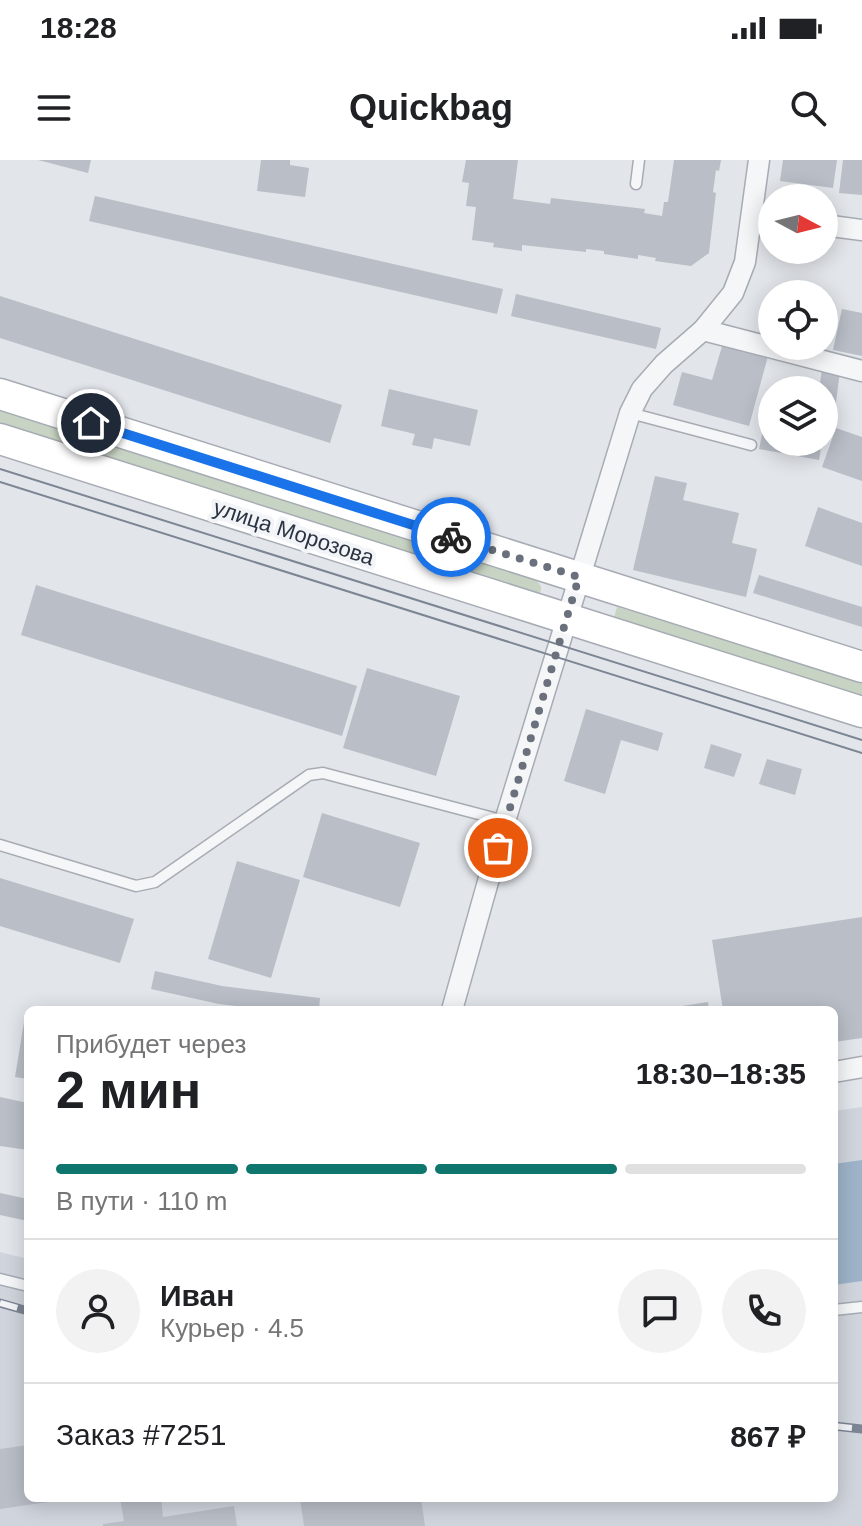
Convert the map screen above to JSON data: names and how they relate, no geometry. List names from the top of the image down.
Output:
{
  "streets": {
    "main road": ["улица Морозова"]
  },
  "north": "right",
  "page": {
    "status": "18:28",
    "header": "Quickbag",
    "heading": ["2 мин", "Прибудет через", "18:30–18:35"],
    "panel": [
      "Иван",
      "Курьер · 4.5",
      "Заказ #7251",
      "867 ₽"
    ],
    "bar": "В пути · 110 m"
  }
}
